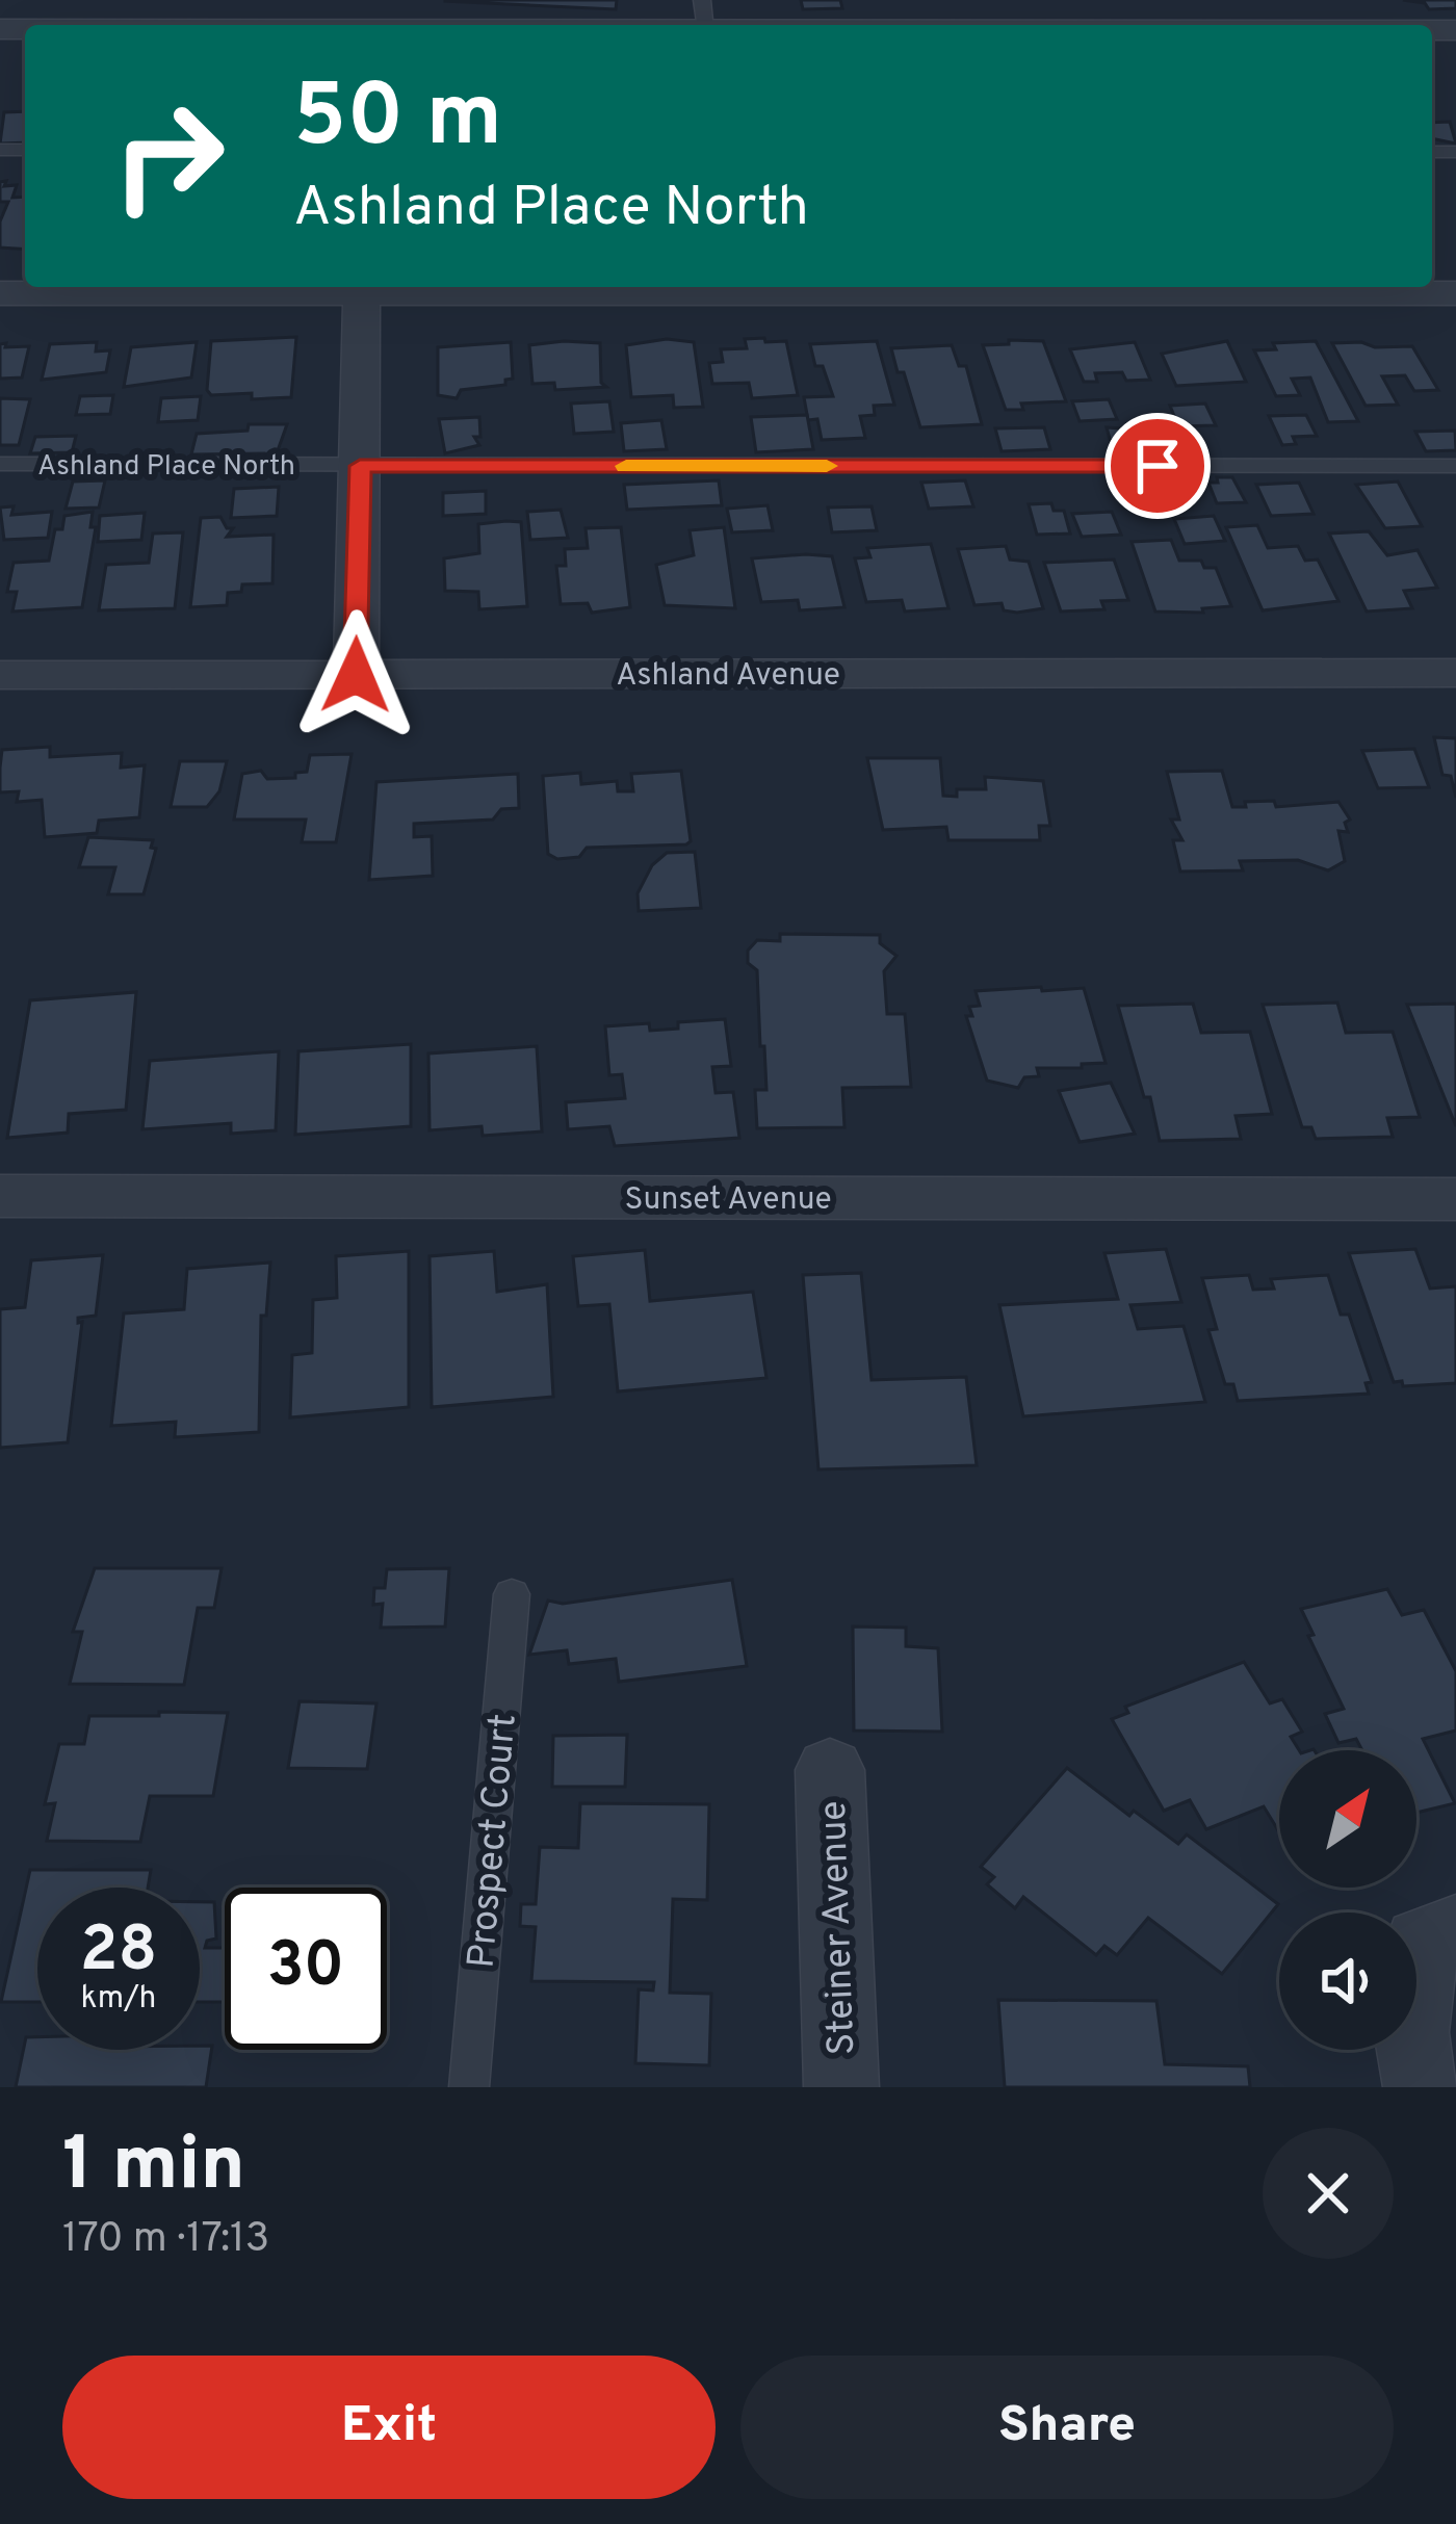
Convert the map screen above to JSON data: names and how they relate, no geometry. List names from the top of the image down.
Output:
{
  "streets": {
    "street": ["Ashland Avenue", "Sunset Avenue", "Steiner Avenue"],
    "lane": ["Ashland Place North", "Prospect Court"]
  },
  "north": "top right",
  "page": {
    "turn": ["50 m", "Ashland Place North"],
    "speed": "28 km/h",
    "limit": "30",
    "heading": ["1 min", "170 m · 17:13"],
    "buttons": ["Exit", "Share"]
  }
}
